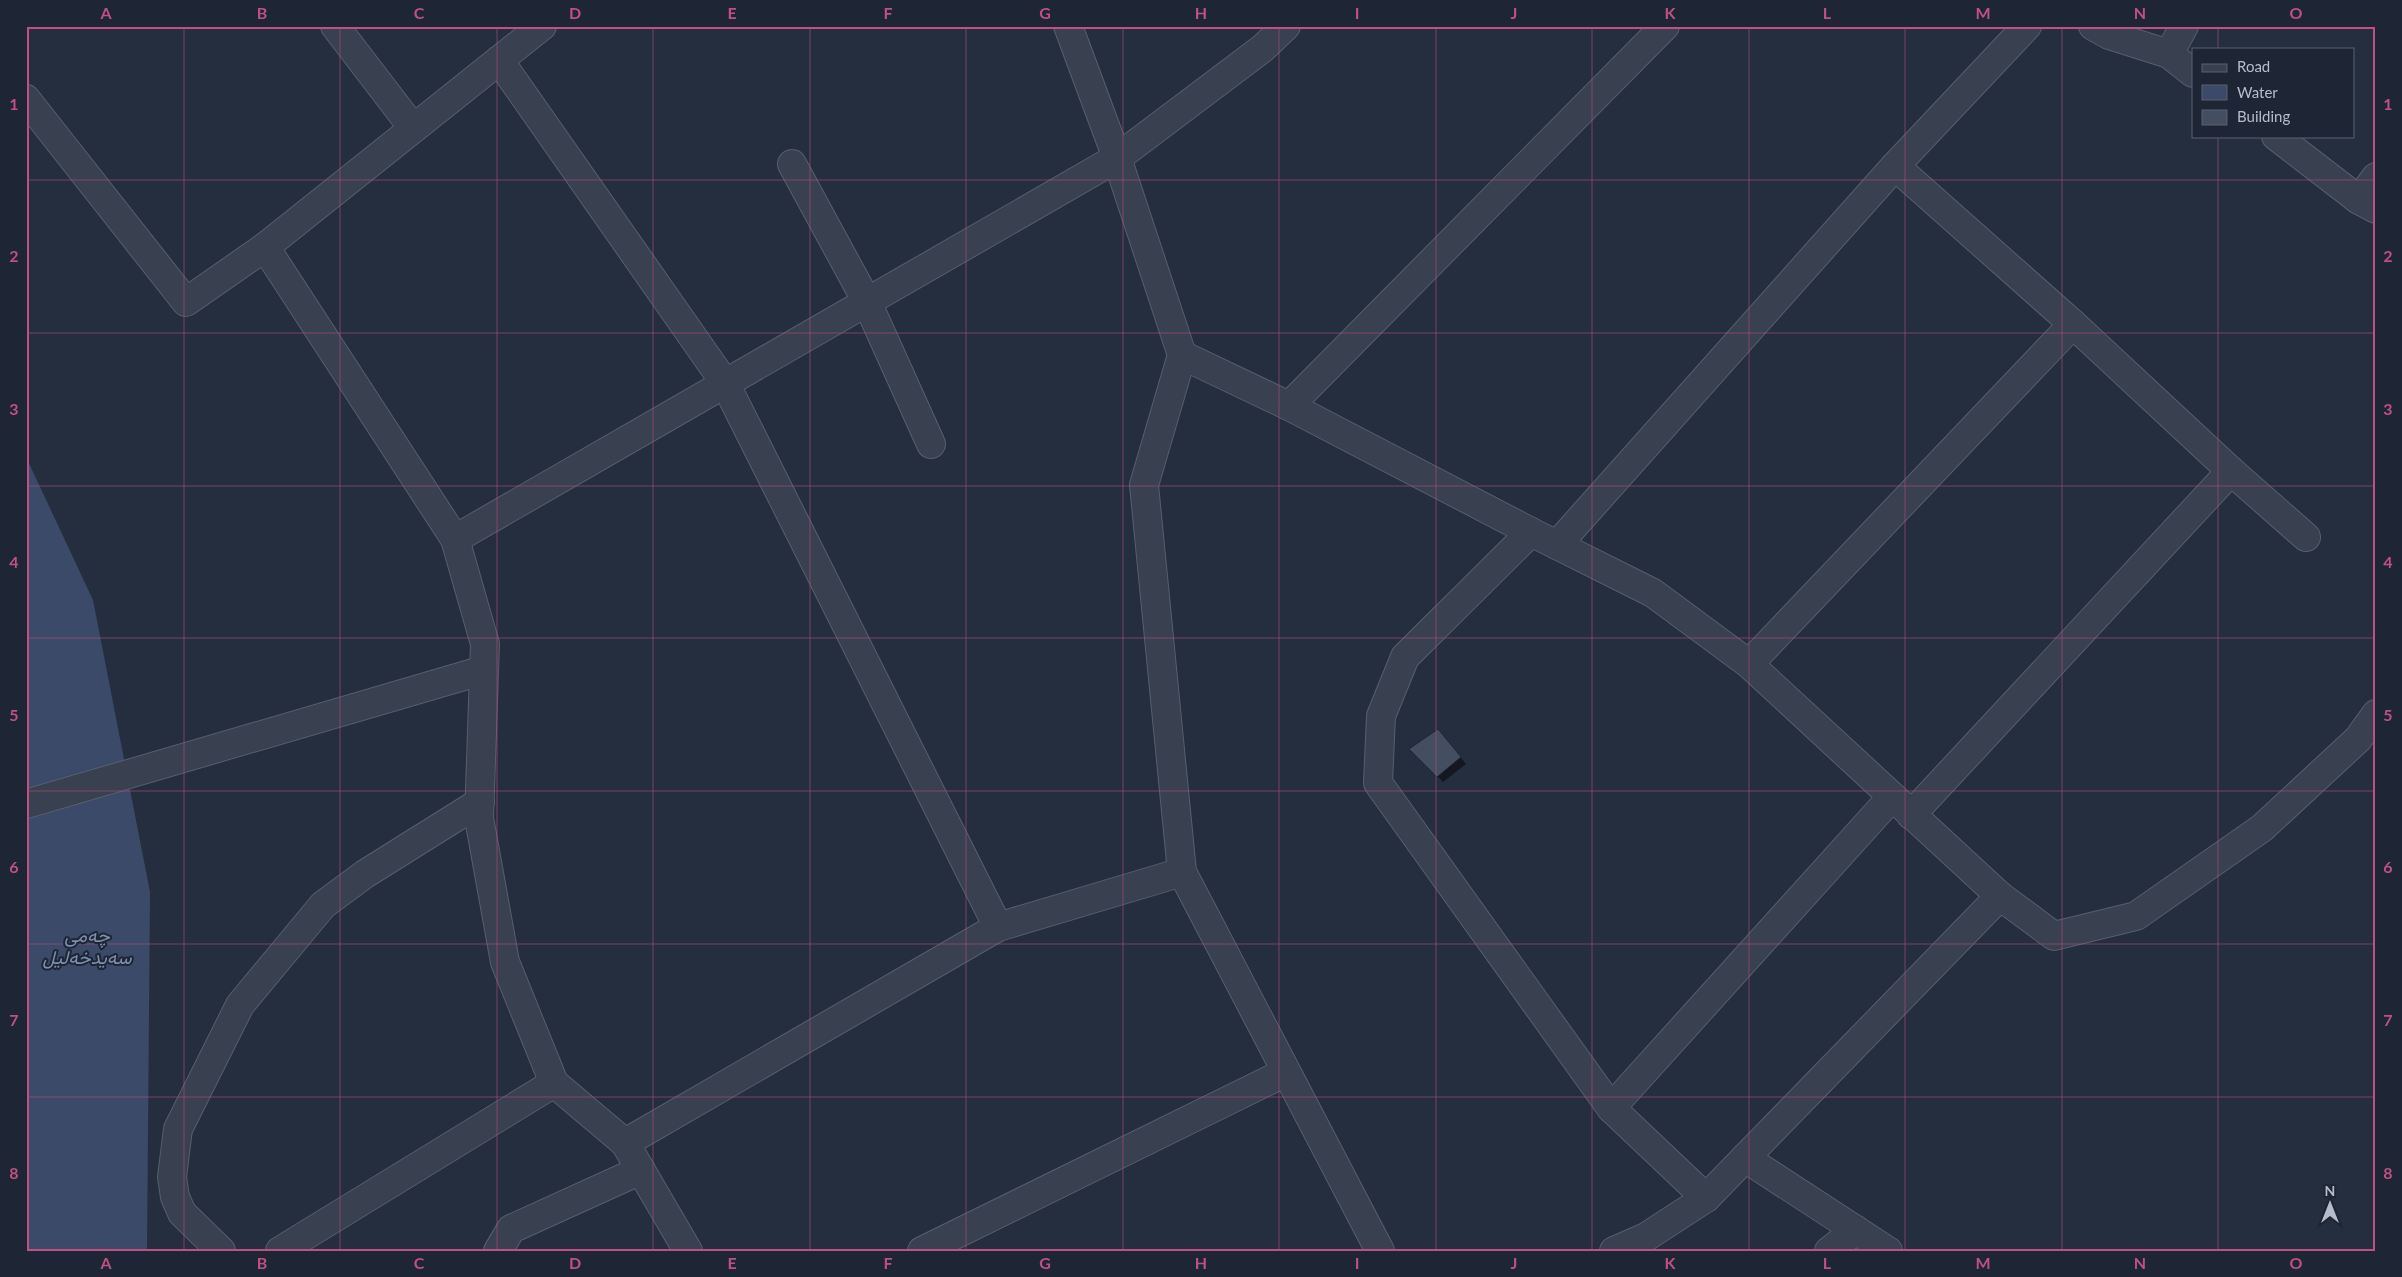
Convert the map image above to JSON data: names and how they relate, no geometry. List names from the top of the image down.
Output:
{
  "water": ["چەمی سەیدخەلیل"],
  "legend": ["Road", "Water", "Building"],
  "north": "top",
  "grid": {
    "columns": [
      "A",
      "B",
      "C",
      "D",
      "E",
      "F",
      "G",
      "H",
      "I",
      "J",
      "K",
      "L",
      "M",
      "N",
      "O"
    ],
    "rows": [
      "1",
      "2",
      "3",
      "4",
      "5",
      "6",
      "7",
      "8"
    ]
  }
}
